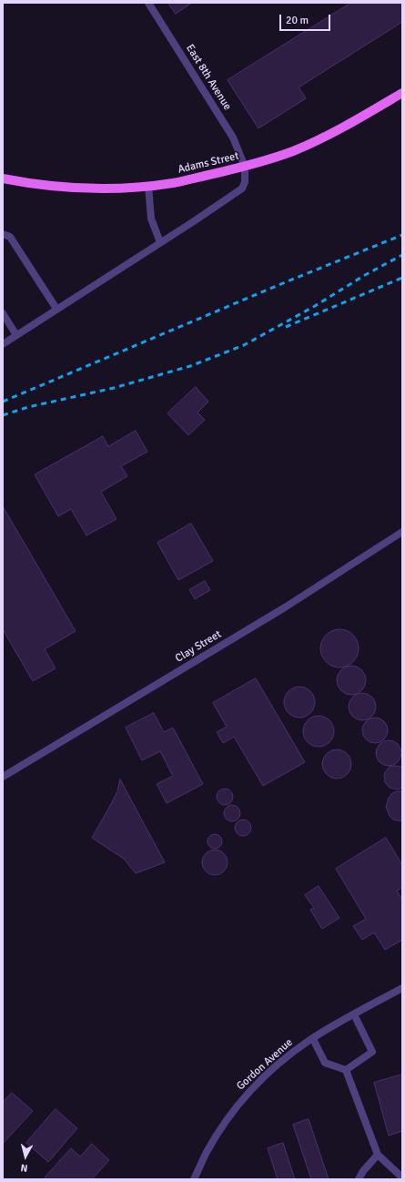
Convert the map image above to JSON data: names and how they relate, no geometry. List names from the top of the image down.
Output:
{
  "streets": {
    "main road": ["Adams Street"],
    "street": ["East 8th Avenue", "Clay Street", "Gordon Avenue"]
  },
  "crossings": [
    ["East 8th Avenue", "Adams Street"]
  ],
  "scale_bar": "20 m",
  "north": "bottom"
}
